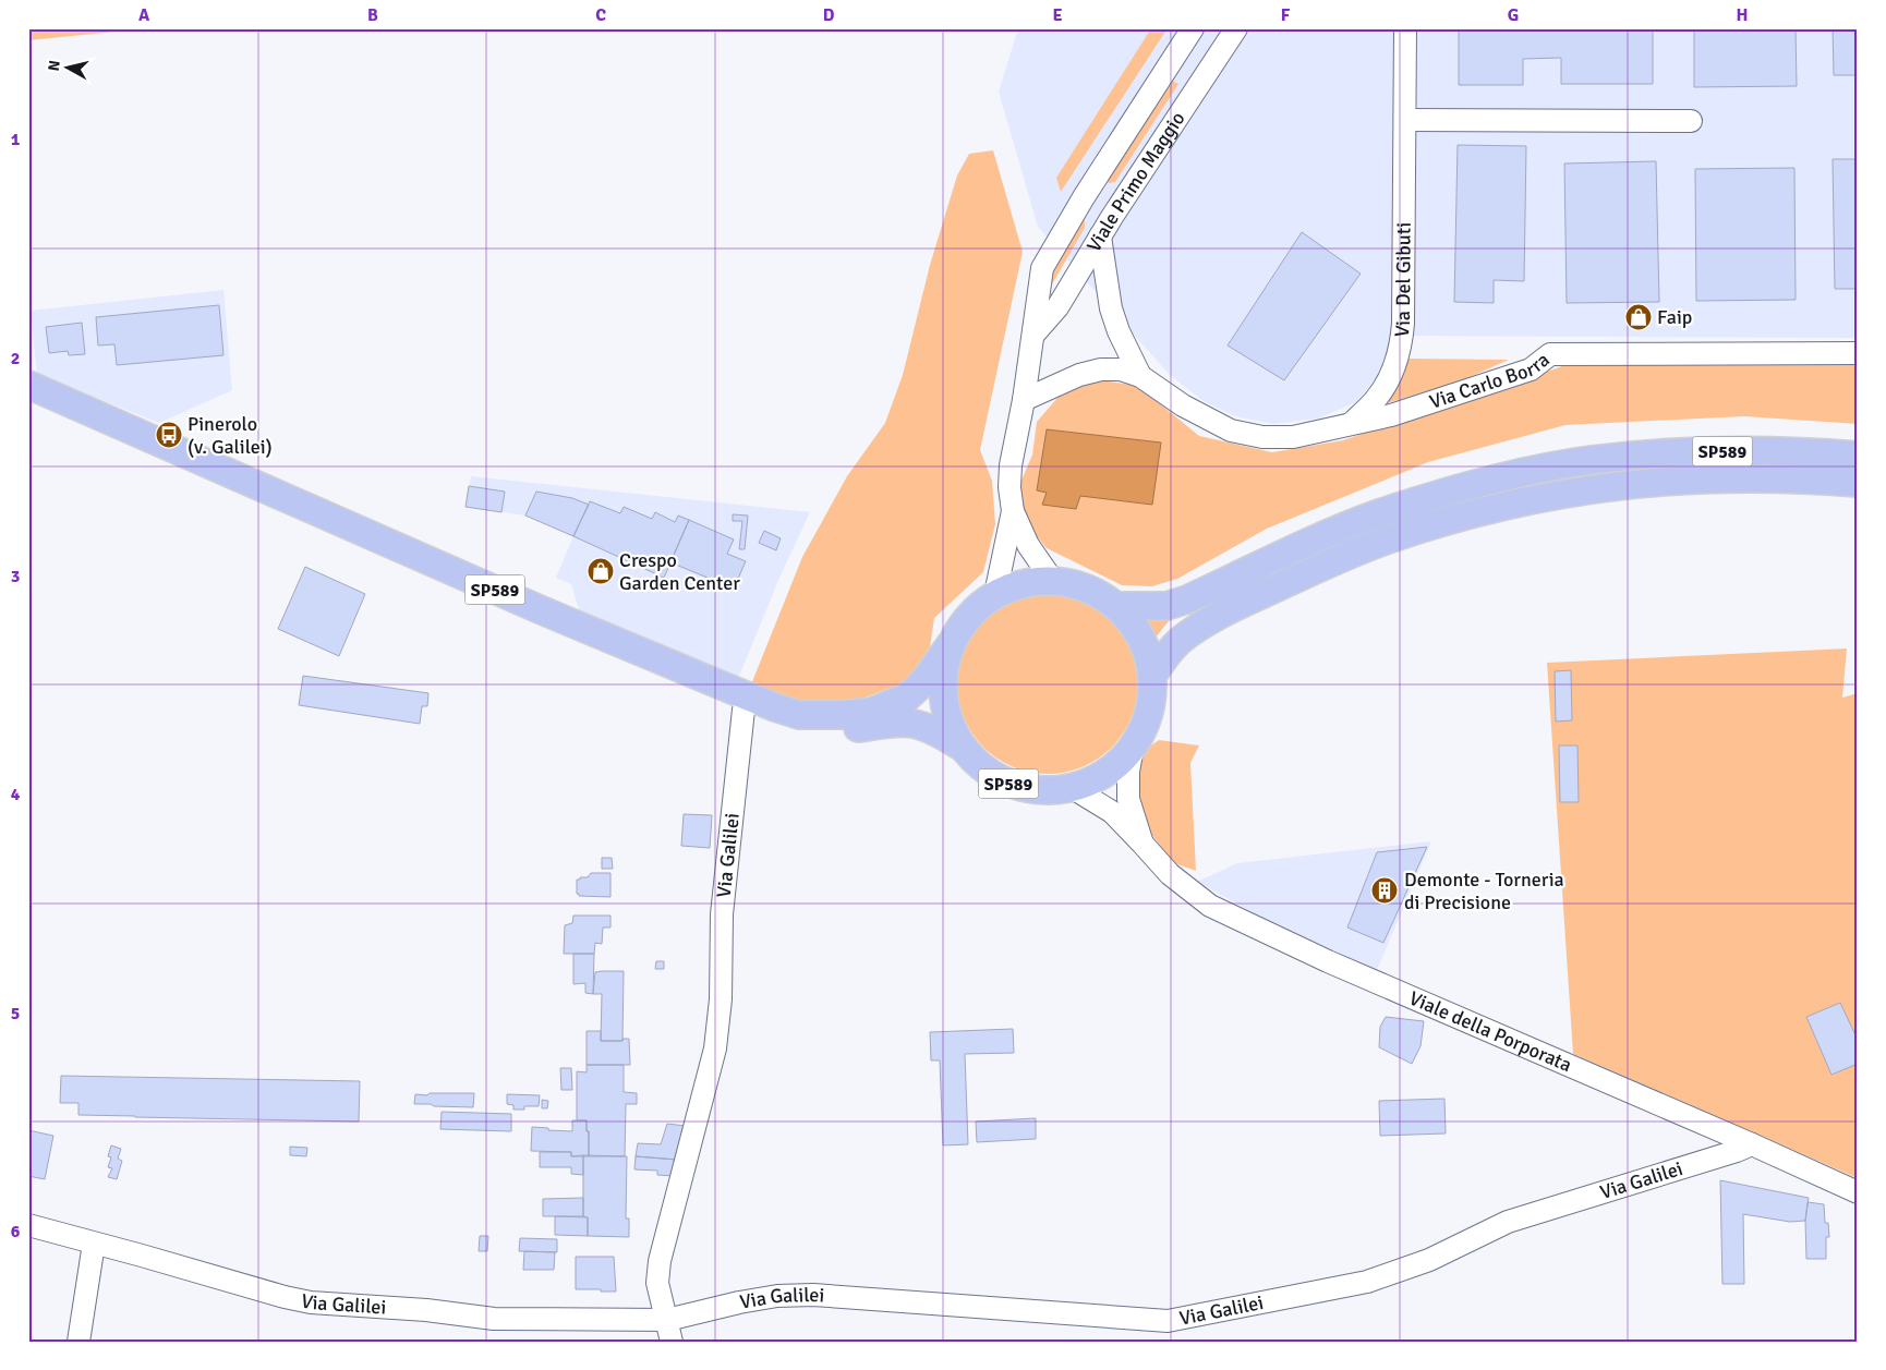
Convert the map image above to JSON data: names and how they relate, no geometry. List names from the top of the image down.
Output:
{
  "streets": {
    "main road": ["SP589"],
    "street": [
      "Viale Primo Maggio",
      "Via Del Gibuti",
      "Via Carlo Borra",
      "Via Galilei",
      "Viale della Porporata"
    ]
  },
  "crossings": [
    ["Viale Primo Maggio", "Via Carlo Borra"],
    ["Via Del Gibuti", "Via Carlo Borra"],
    ["SP589", "Via Galilei"],
    ["SP589", "Viale della Porporata"],
    ["Via Galilei", "Viale della Porporata"]
  ],
  "places": {
    "shop": ["Faip", "Crespo Garden Center"],
    "bus stop": ["Pinerolo (v. Galilei)"],
    "building": ["Demonte - Torneria di Precisione"]
  },
  "north": "left",
  "grid": {
    "columns": [
      "A",
      "B",
      "C",
      "D",
      "E",
      "F",
      "G",
      "H"
    ],
    "rows": [
      "1",
      "2",
      "3",
      "4",
      "5",
      "6"
    ]
  }
}
